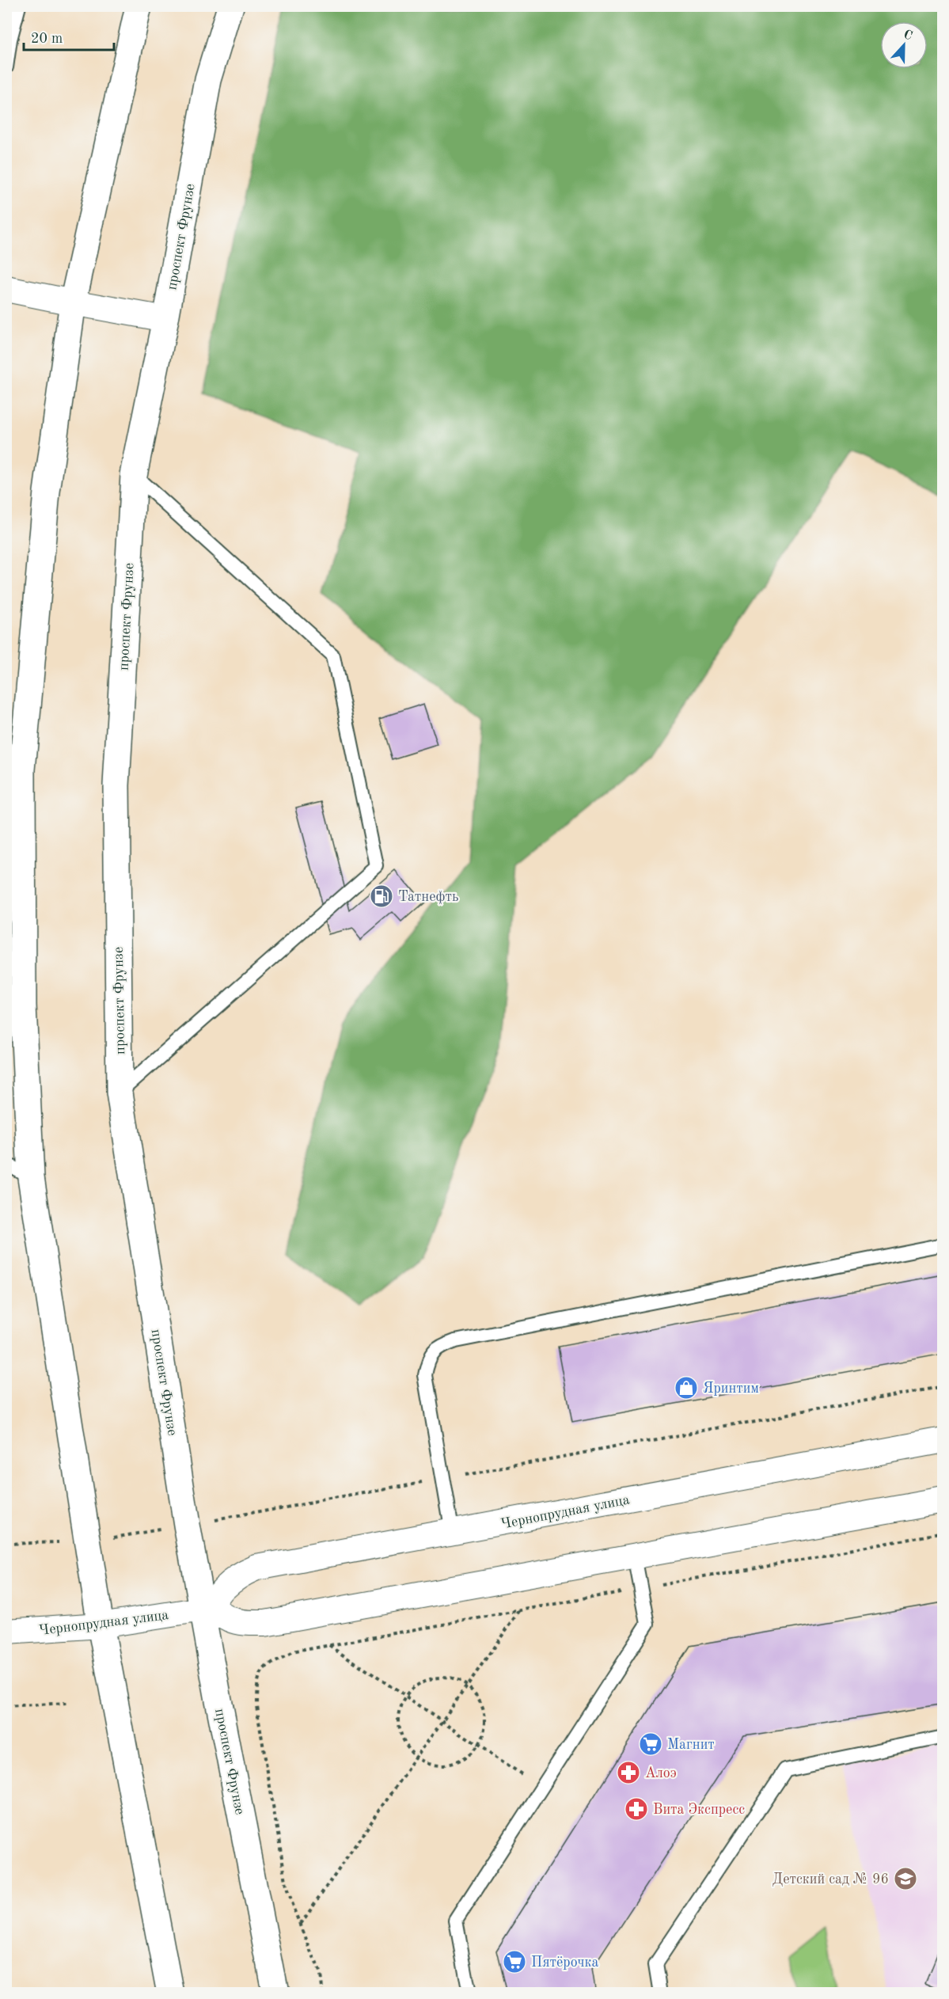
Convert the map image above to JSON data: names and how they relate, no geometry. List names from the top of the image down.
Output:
{
  "streets": {
    "main road": ["проспект Фрунзе"],
    "street": ["Чернопрудная улица"]
  },
  "crossings": [
    ["проспект Фрунзе", "Чернопрудная улица"]
  ],
  "places": {
    "fuel station": ["Татнефть"],
    "shop": ["Яринтим"],
    "supermarket": ["Магнит", "Пятёрочка"],
    "pharmacy": ["Алоэ", "Вита Экспресс"],
    "school or university": ["Детский сад № 96"]
  },
  "scale_bar": "20 m",
  "north": "top"
}
